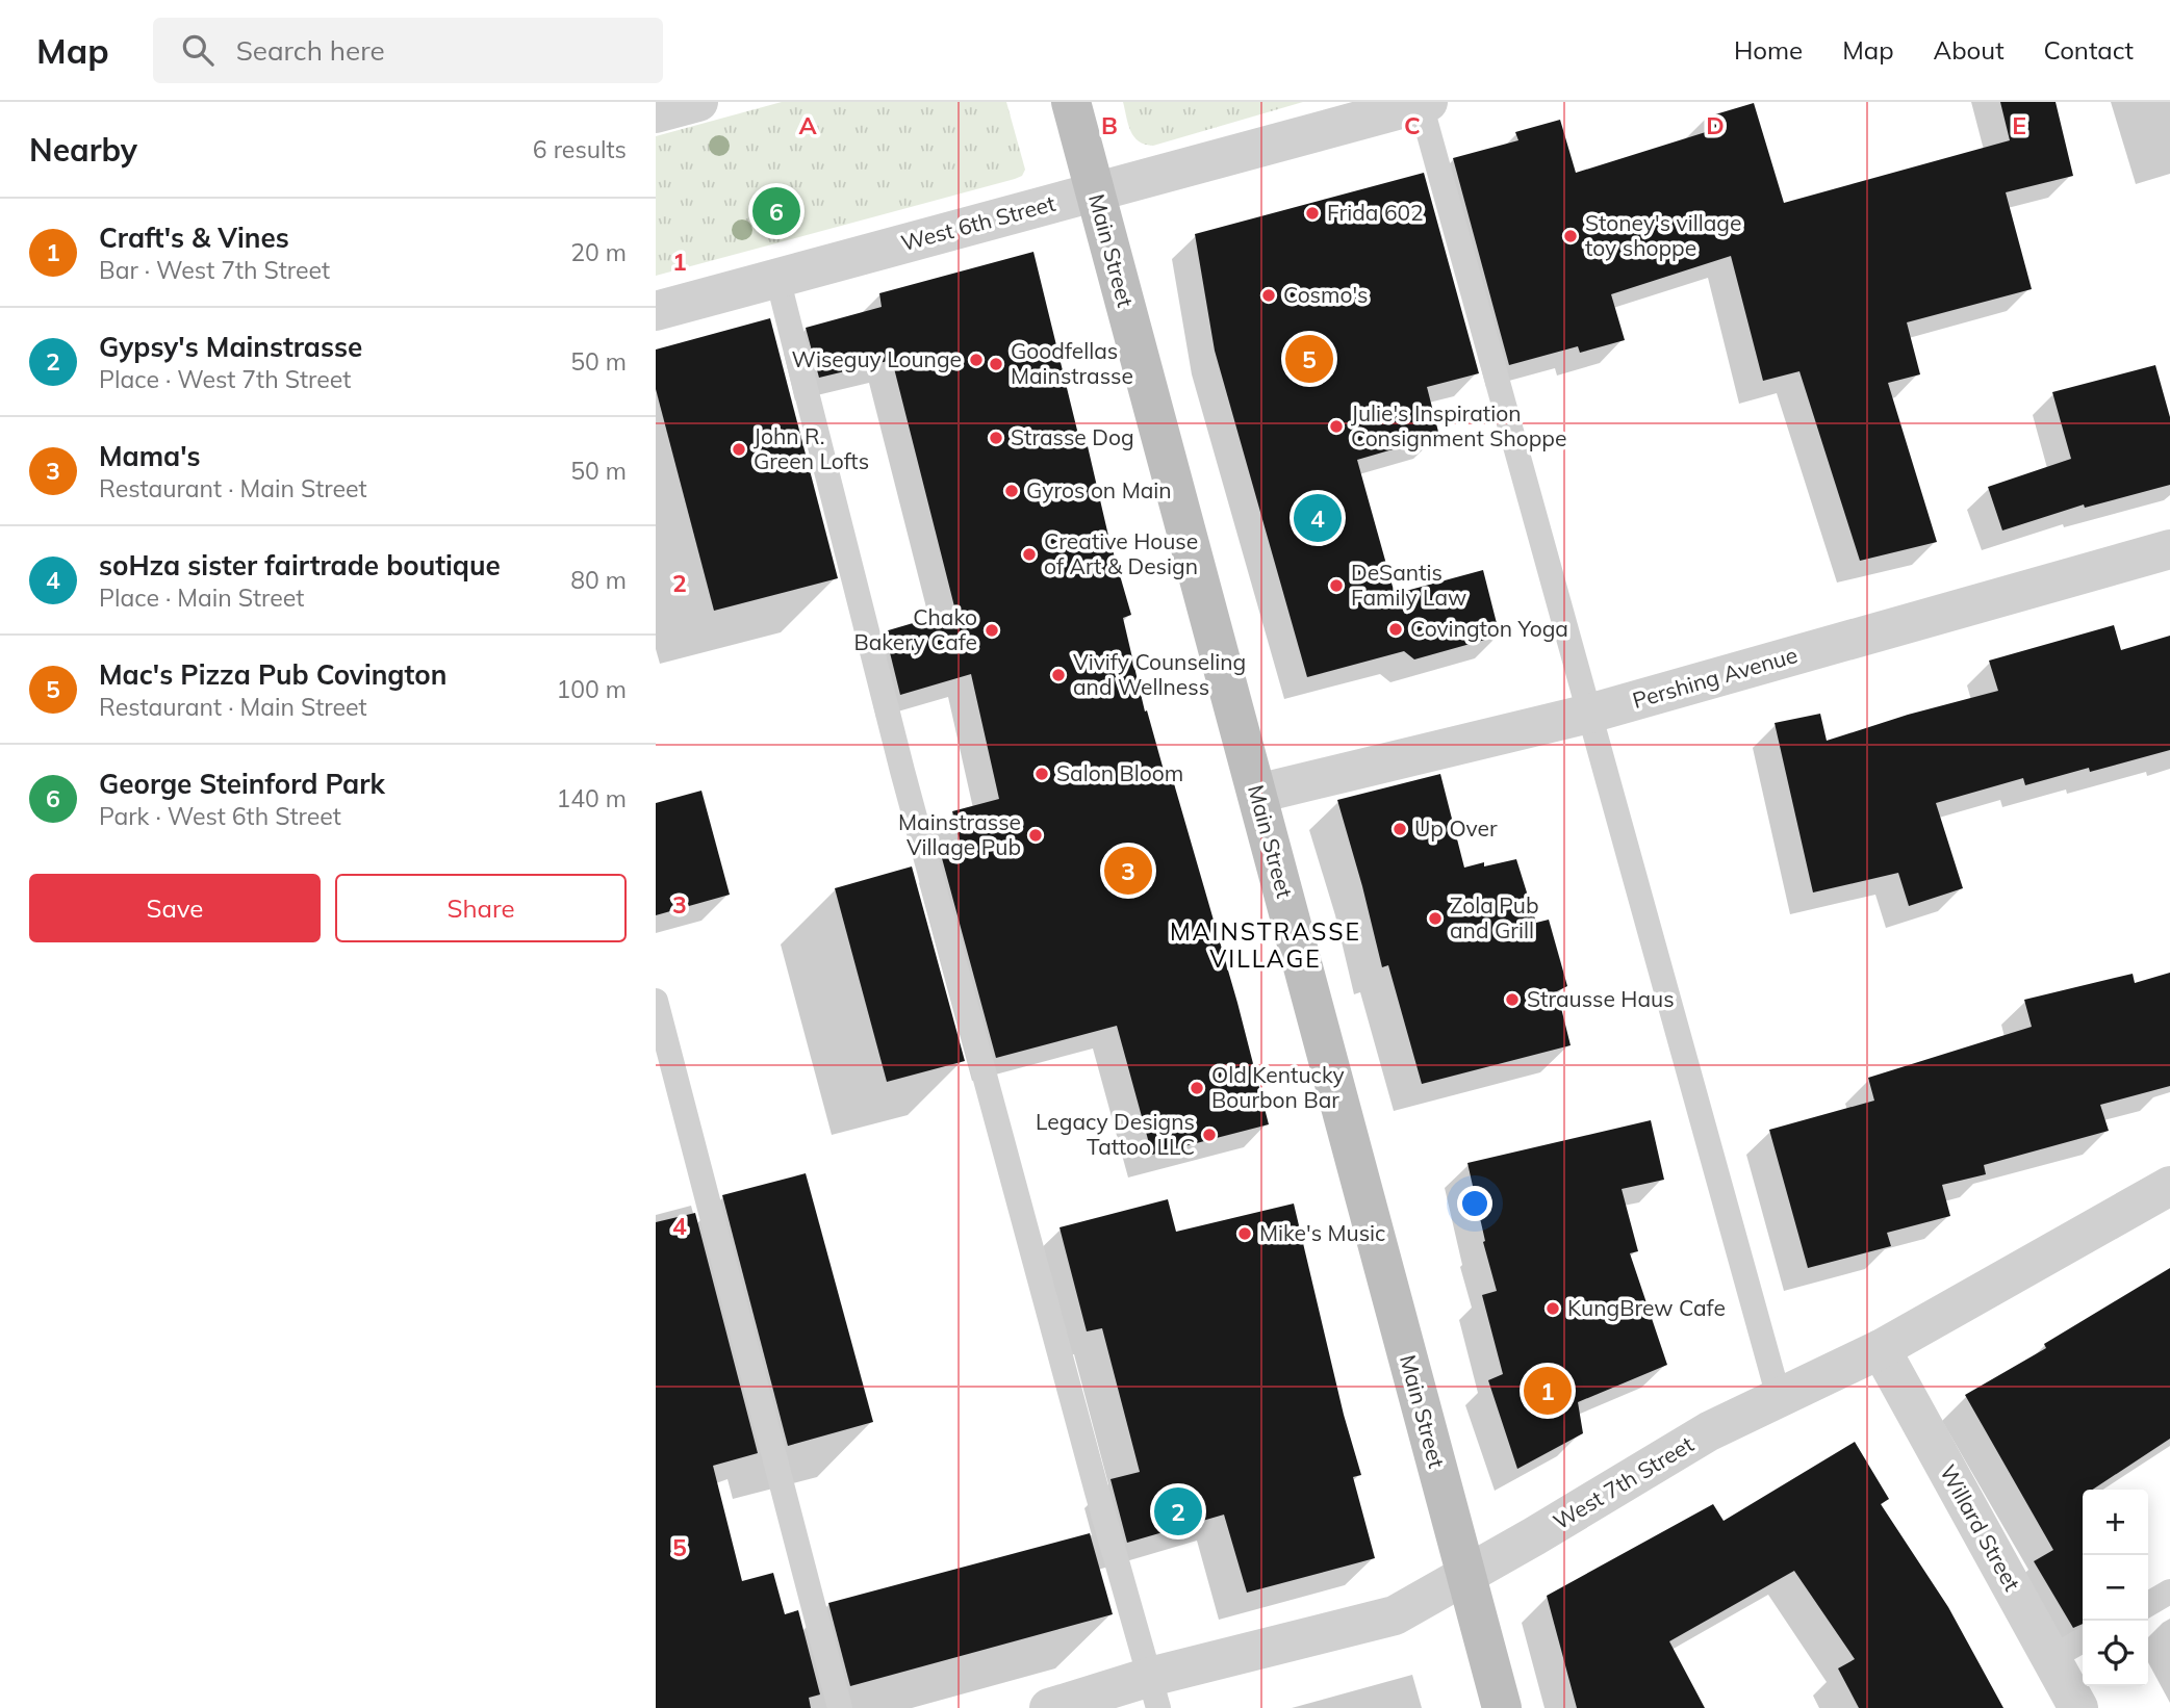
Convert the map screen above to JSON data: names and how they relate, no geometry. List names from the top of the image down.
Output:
{
  "streets": {
    "main road": ["Main Street"],
    "street": [
      "West 6th Street",
      "Pershing Avenue",
      "West 7th Street",
      "Willard Street"
    ]
  },
  "crossings": [
    ["West 6th Street", "Main Street"],
    ["Main Street", "Pershing Avenue"],
    ["Main Street", "West 7th Street"],
    ["West 7th Street", "Willard Street"]
  ],
  "districts": ["MAINSTRASSE VILLAGE"],
  "places": [
    "Frida 602",
    "Stoney's village toy shoppe",
    "Cosmo's",
    "Wiseguy Lounge",
    "Goodfellas Mainstrasse",
    "Julie's Inspiration Consignment Shoppe",
    "Strasse Dog",
    "John R. Green Lofts",
    "Gyros on Main",
    "Creative House of Art & Design",
    "DeSantis Family Law",
    "Covington Yoga",
    "Chako Bakery Cafe",
    "Vivify Counseling and Wellness",
    "Salon Bloom",
    "Up Over",
    "Mainstrasse Village Pub",
    "Zola Pub and Grill",
    "Strausse Haus",
    "Old Kentucky Bourbon Bar",
    "Legacy Designs Tattoo LLC",
    "Mike's Music",
    "KungBrew Cafe"
  ],
  "page": {
    "header": "Map",
    "search": "Search here",
    "nav": [
      "Home",
      "Map",
      "About",
      "Contact"
    ],
    "heading": ["Nearby", "6 results"],
    "pins": [
      "6",
      "5",
      "4",
      "3",
      "1",
      "2"
    ],
    "list": [
      {
        "mark": "1",
        "name": "Craft's & Vines",
        "note": "Bar · West 7th Street",
        "value": "20 m"
      },
      {
        "mark": "2",
        "name": "Gypsy's Mainstrasse",
        "note": "Place · West 7th Street",
        "value": "50 m"
      },
      {
        "mark": "3",
        "name": "Mama's",
        "note": "Restaurant · Main Street",
        "value": "50 m"
      },
      {
        "mark": "4",
        "name": "soHza sister fairtrade boutique",
        "note": "Place · Main Street",
        "value": "80 m"
      },
      {
        "mark": "5",
        "name": "Mac's Pizza Pub Covington",
        "note": "Restaurant · Main Street",
        "value": "100 m"
      },
      {
        "mark": "6",
        "name": "George Steinford Park",
        "note": "Park · West 6th Street",
        "value": "140 m"
      }
    ],
    "buttons": ["Save", "Share"],
    "map_buttons": ["+", "−"]
  },
  "grid": {
    "columns": [
      "A",
      "B",
      "C",
      "D",
      "E"
    ],
    "rows": [
      "1",
      "2",
      "3",
      "4",
      "5"
    ]
  }
}
